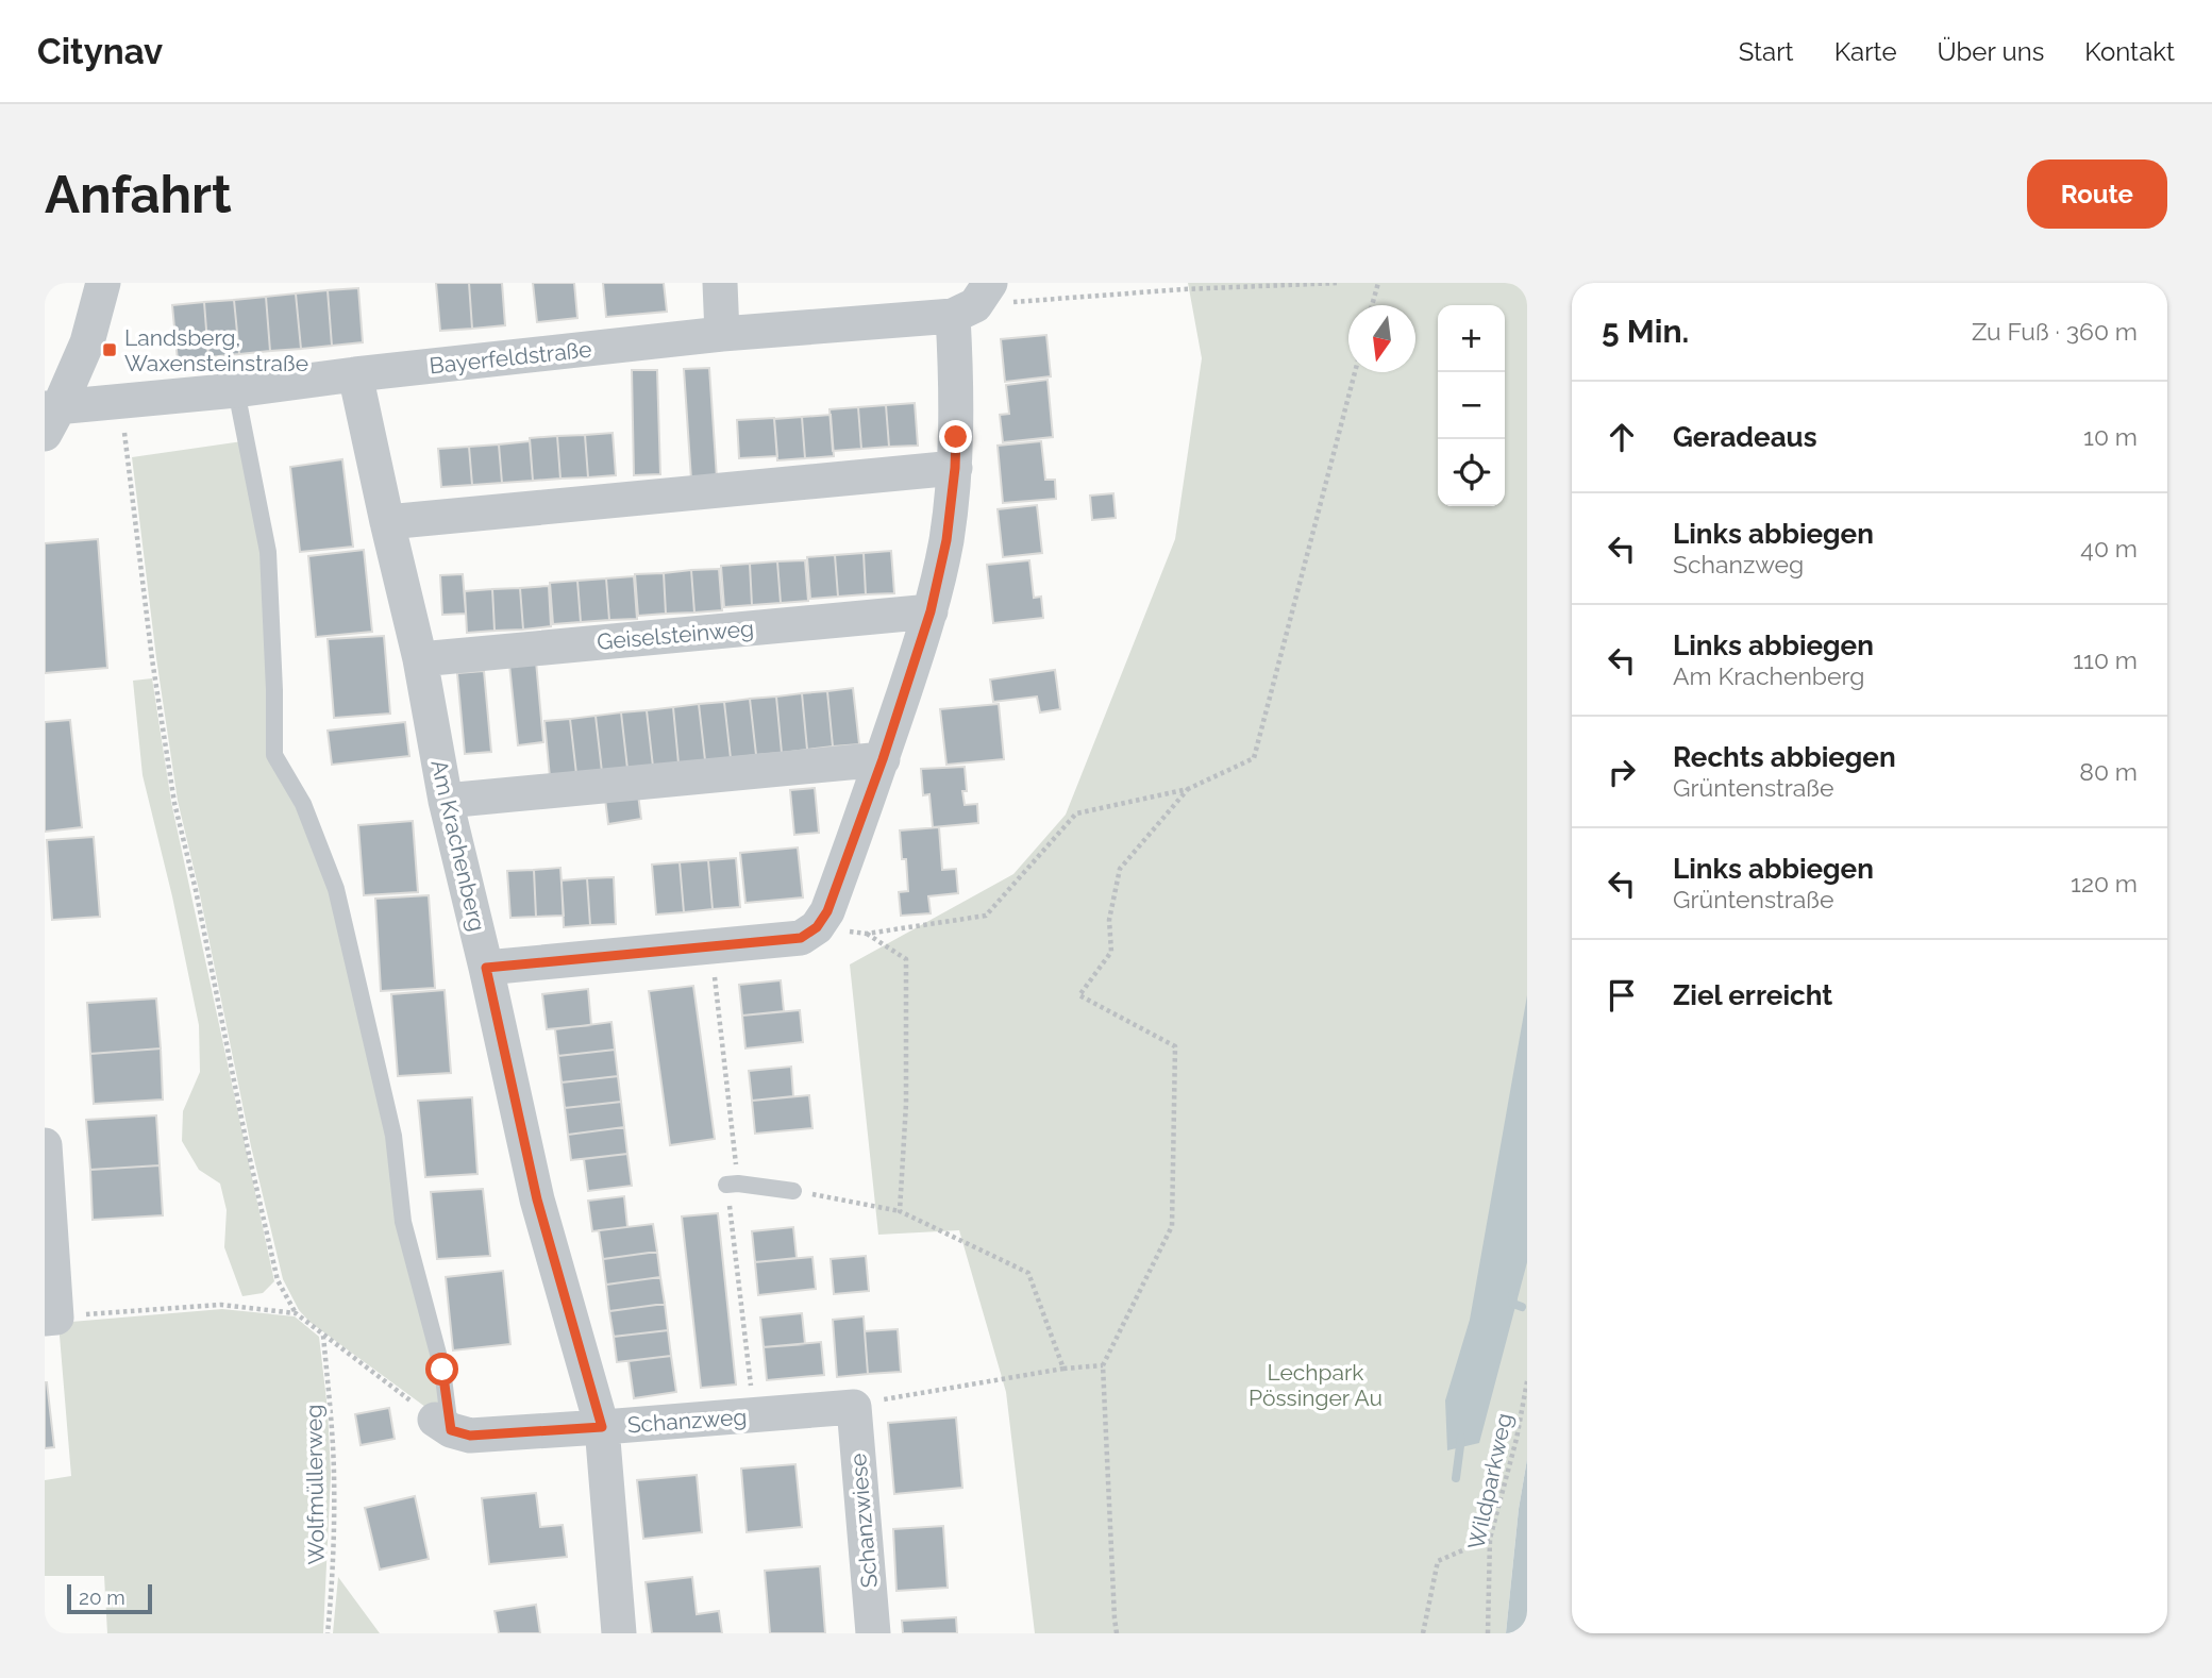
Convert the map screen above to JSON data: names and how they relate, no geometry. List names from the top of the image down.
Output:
{
  "streets": {
    "street": [
      "Bayerfeldstraße",
      "Geiselsteinweg",
      "Am Krachenberg",
      "Schanzweg",
      "Schanzwiese"
    ],
    "path": ["Wildparkweg", "Wolfmüllerweg"]
  },
  "crossings": [
    ["Bayerfeldstraße", "Am Krachenberg"],
    ["Geiselsteinweg", "Am Krachenberg"],
    ["Am Krachenberg", "Schanzweg"],
    ["Schanzweg", "Schanzwiese"]
  ],
  "parks": ["Lechpark Pössinger Au"],
  "places": {
    "transit": ["Landsberg, Waxensteinstraße"]
  },
  "scale_bar": "20 m",
  "north": "bottom",
  "page": {
    "header": "Citynav",
    "nav": [
      "Start",
      "Karte",
      "Über uns",
      "Kontakt"
    ],
    "buttons": "Route",
    "title": "Anfahrt",
    "heading": ["5 Min.", "Zu Fuß · 360 m"],
    "map_buttons": ["+", "−"],
    "list": [
      ["Geradeaus", "10 m"],
      ["Links abbiegen", "Schanzweg", "40 m"],
      ["Links abbiegen", "Am Krachenberg", "110 m"],
      ["Rechts abbiegen", "Grüntenstraße", "80 m"],
      ["Links abbiegen", "Grüntenstraße", "120 m"],
      "Ziel erreicht"
    ],
    "scale": "20 m"
  }
}
